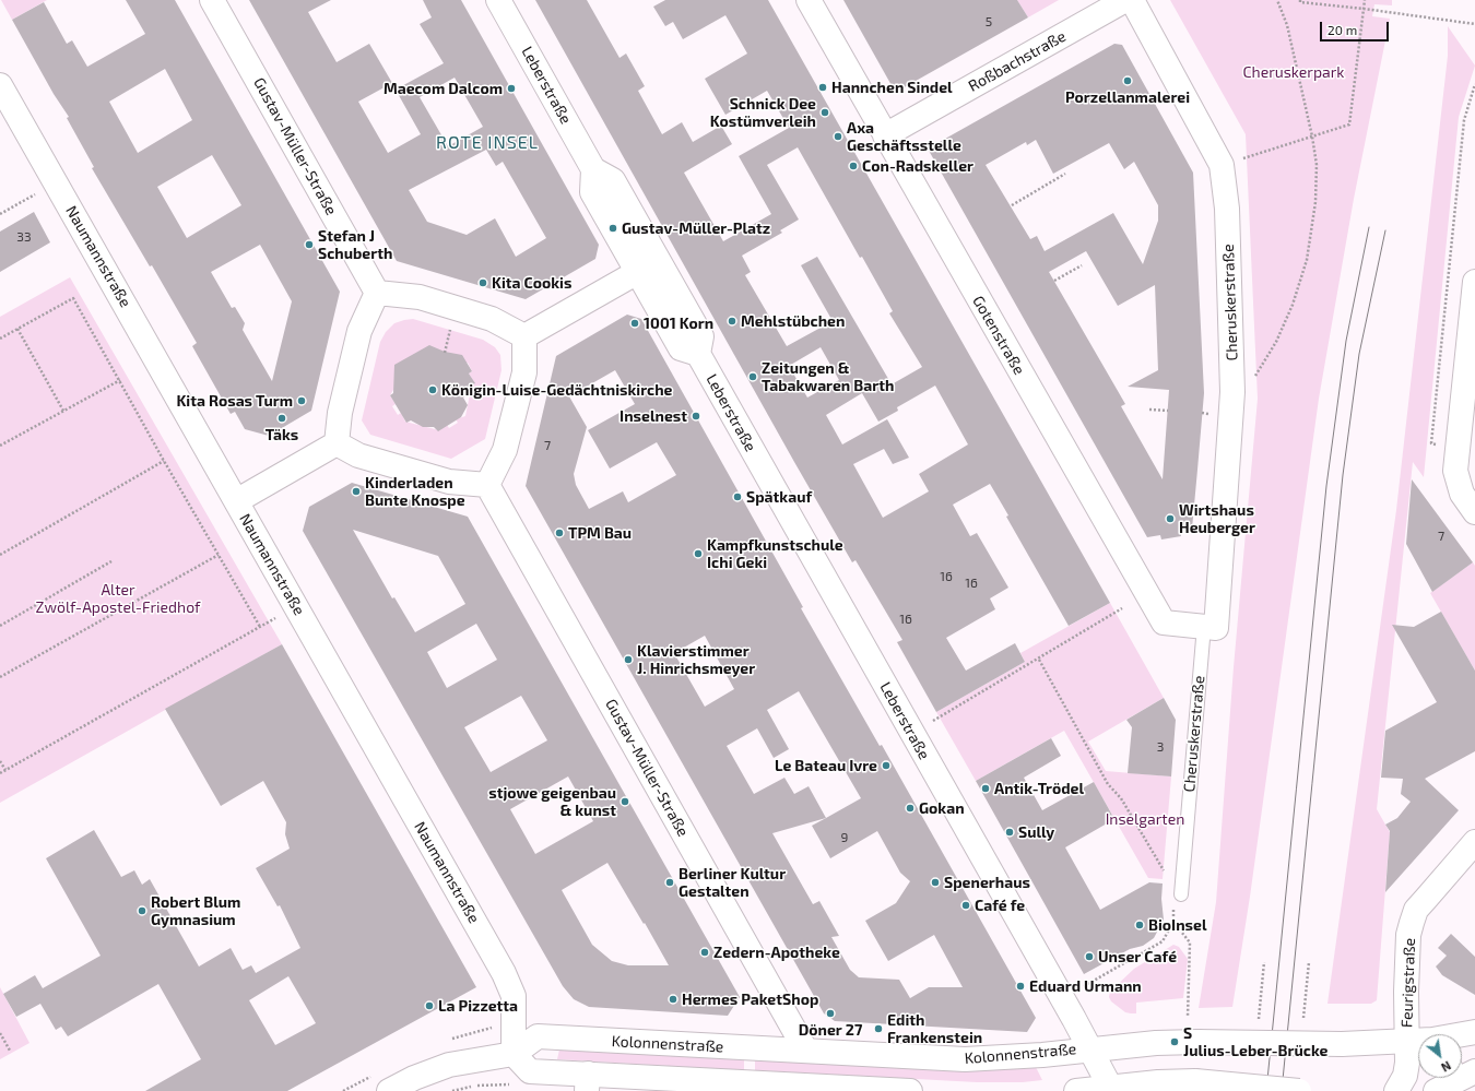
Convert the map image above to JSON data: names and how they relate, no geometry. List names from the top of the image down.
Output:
{
  "streets": {
    "street": [
      "Roßbachstraße",
      "Leberstraße",
      "Gustav-Müller-Straße",
      "Naumannstraße",
      "Cheruskerstraße",
      "Gotenstraße",
      "Feurigstraße",
      "Kolonnenstraße"
    ]
  },
  "crossings": [
    ["Roßbachstraße", "Gotenstraße"],
    ["Leberstraße", "Kolonnenstraße"],
    ["Gustav-Müller-Straße", "Kolonnenstraße"],
    ["Naumannstraße", "Kolonnenstraße"],
    ["Cheruskerstraße", "Gotenstraße"],
    ["Feurigstraße", "Kolonnenstraße"]
  ],
  "districts": ["ROTE INSEL"],
  "parks": ["Cheruskerpark", "Alter Zwölf-Apostel-Friedhof", "Inselgarten"],
  "places": [
    "Porzellanmalerei",
    "Hannchen Sindel",
    "Maecom Dalcom",
    "Schnick Dee Kostümverleih",
    "Axa Geschäftsstelle",
    "Con-Radskeller",
    "Gustav-Müller-Platz",
    "Stefan J Schuberth",
    "Kita Cookis",
    "Mehlstübchen",
    "1001 Korn",
    "Zeitungen & Tabakwaren Barth",
    "Königin-Luise-Gedächtniskirche",
    "Kita Rosas Turm",
    "Inselnest",
    "Täks",
    "Kinderladen Bunte Knospe",
    "Spätkauf",
    "Wirtshaus Heuberger",
    "TPM Bau",
    "Kampfkunstschule Ichi Geki",
    "Klavierstimmer J. Hinrichsmeyer",
    "Le Bateau Ivre",
    "Antik-Trödel",
    "stjowe geigenbau & kunst",
    "Gokan",
    "Sully",
    "Berliner Kultur Gestalten",
    "Spenerhaus",
    "Café fe",
    "Robert Blum Gymnasium",
    "BioInsel",
    "Zedern-Apotheke",
    "Unser Café",
    "Eduard Urmann",
    "Hermes PaketShop",
    "La Pizzetta",
    "Döner 27",
    "Edith Frankenstein",
    "S Julius-Leber-Brücke"
  ],
  "house_numbers": [
    "5",
    "33",
    "7",
    "7",
    "16",
    "16",
    "16",
    "3",
    "9"
  ],
  "scale_bar": "20 m",
  "north": "bottom right"
}
